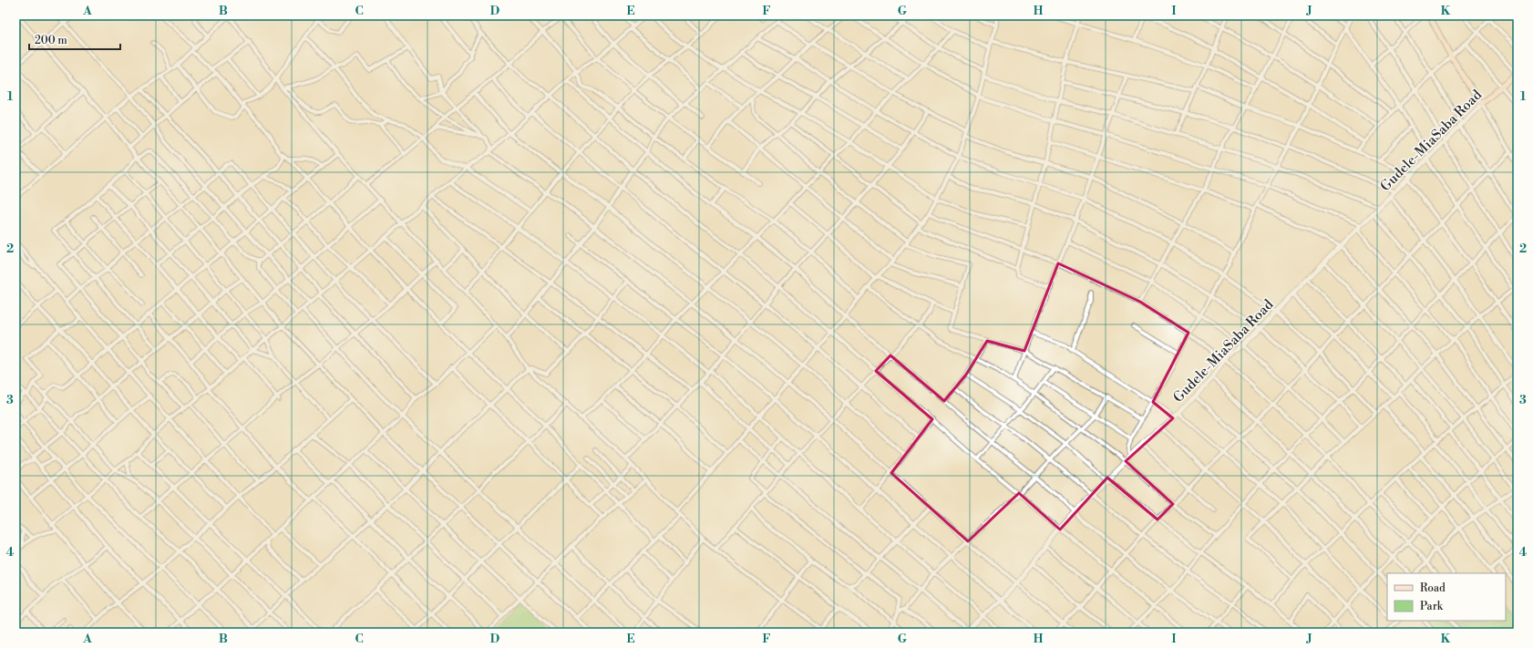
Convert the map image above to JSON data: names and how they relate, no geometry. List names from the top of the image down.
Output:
{
  "streets": {
    "main road": ["Gudele-MiaSaba Road"]
  },
  "legend": ["Road", "Park"],
  "scale_bar": "200 m",
  "grid": {
    "columns": [
      "A",
      "B",
      "C",
      "D",
      "E",
      "F",
      "G",
      "H",
      "I",
      "J",
      "K"
    ],
    "rows": [
      "1",
      "2",
      "3",
      "4"
    ]
  }
}
